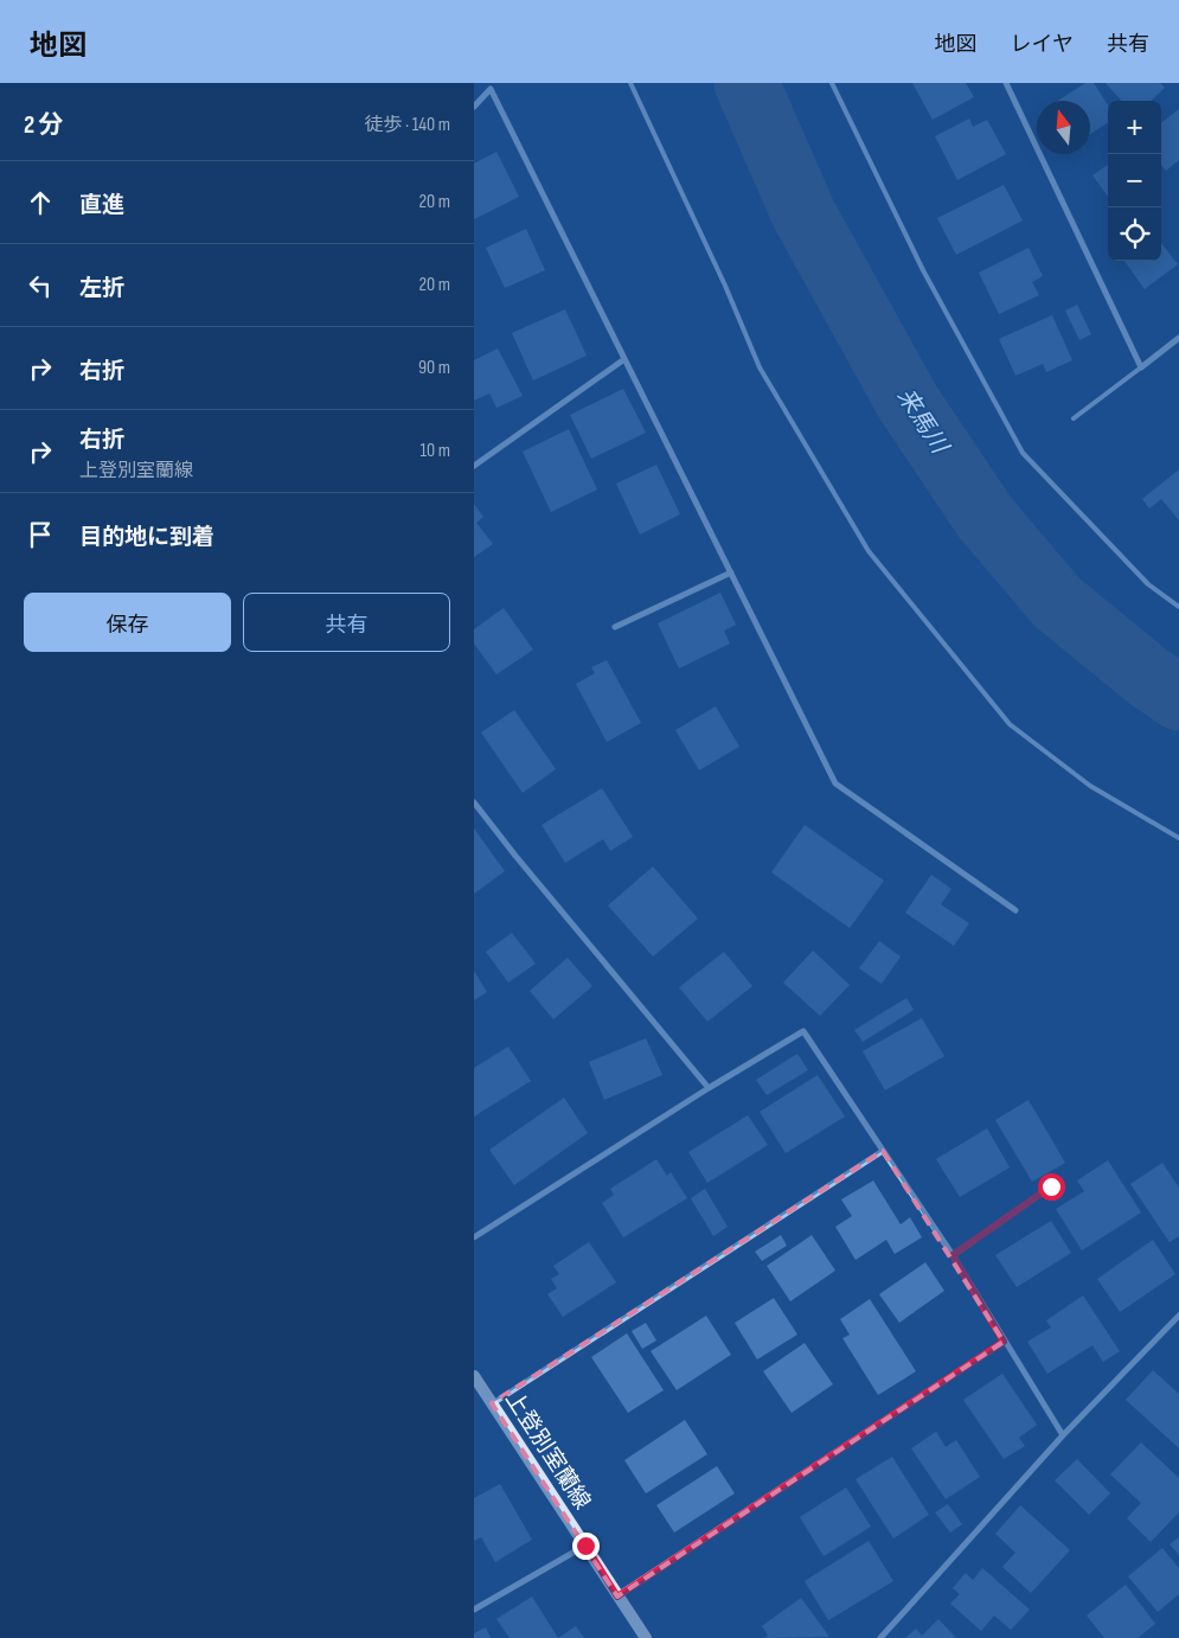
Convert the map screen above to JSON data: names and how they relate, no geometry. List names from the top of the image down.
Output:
{
  "streets": {
    "main road": ["上登別室蘭線"]
  },
  "water": ["来馬川"],
  "north": "top",
  "page": {
    "header": "地図",
    "nav": ["地図", "レイヤ", "共有"],
    "heading": ["2 分", "徒歩 · 140 m"],
    "map_buttons": ["+", "−"],
    "list": [
      ["直進", "20 m"],
      ["左折", "20 m"],
      ["右折", "90 m"],
      ["右折", "上登別室蘭線", "10 m"],
      "目的地に到着"
    ],
    "buttons": ["保存", "共有"]
  }
}
